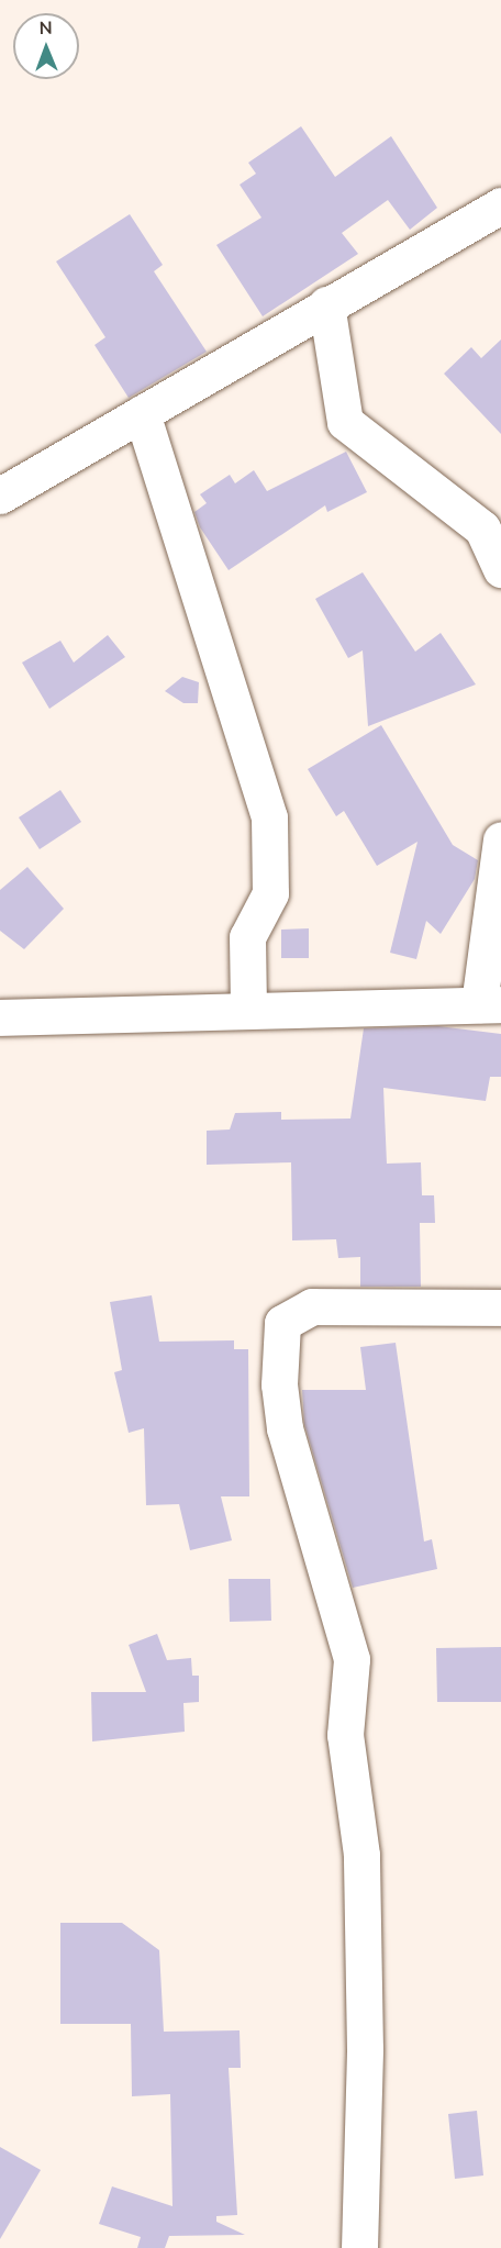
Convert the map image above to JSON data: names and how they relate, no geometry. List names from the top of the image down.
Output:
{
  "north": "top"
}
